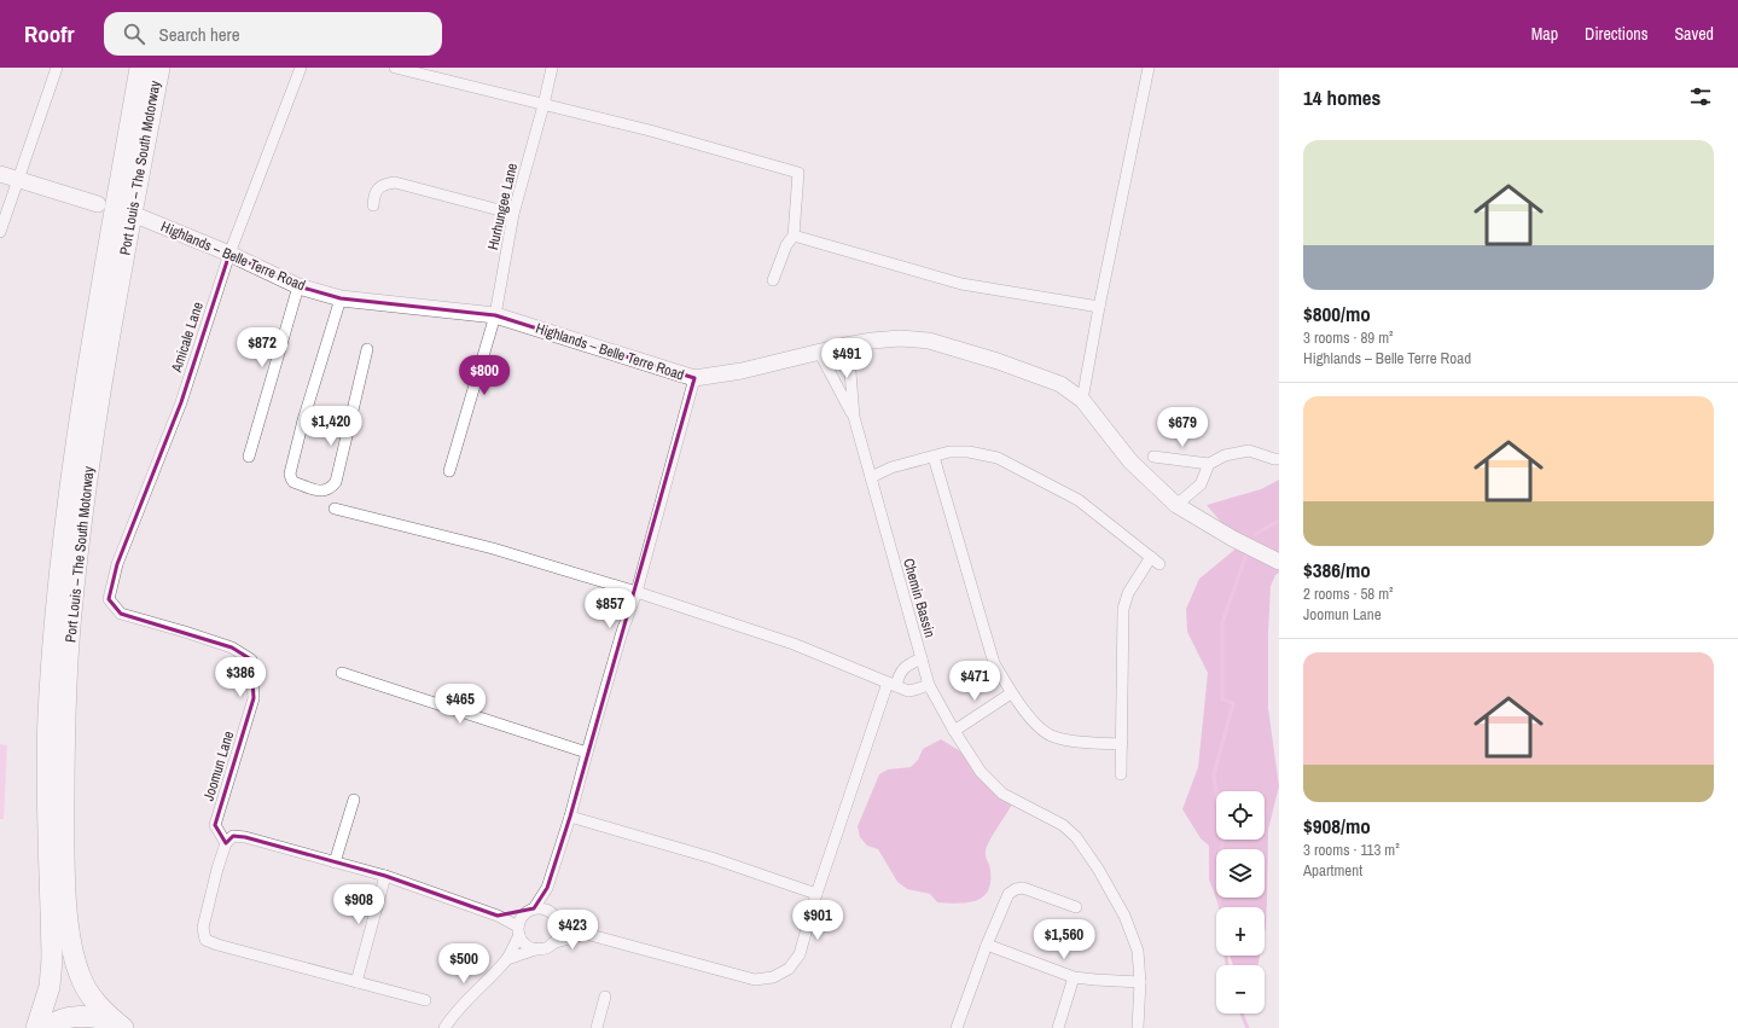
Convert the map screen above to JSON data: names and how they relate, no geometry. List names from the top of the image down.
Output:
{
  "streets": {
    "highway": ["Port Louis – The South Motorway"],
    "street": [
      "Hurhungee Lane",
      "Highlands – Belle Terre Road",
      "Amicale Lane",
      "Chemin Bassin",
      "Joomun Lane"
    ]
  },
  "crossings": [
    ["Hurhungee Lane", "Highlands – Belle Terre Road"],
    ["Highlands – Belle Terre Road", "Amicale Lane"],
    ["Amicale Lane", "Joomun Lane"]
  ],
  "page": {
    "header": "Roofr",
    "search": "Search here",
    "nav": ["Map", "Directions", "Saved"],
    "heading": "14 homes",
    "list": [
      {
        "name": "$800/mo",
        "note": "3 rooms · 89 m² · Highlands – Belle Terre Road"
      },
      {
        "name": "$386/mo",
        "note": "2 rooms · 58 m² · Joomun Lane"
      },
      {
        "name": "$908/mo",
        "note": "3 rooms · 113 m² · Apartment"
      }
    ],
    "price": [
      "$872",
      "$491",
      "$800",
      "$1,420",
      "$679",
      "$857",
      "$386",
      "$471",
      "$465",
      "$908",
      "$901",
      "$423",
      "$1,560",
      "$500"
    ],
    "map_buttons": ["+", "−"]
  }
}
